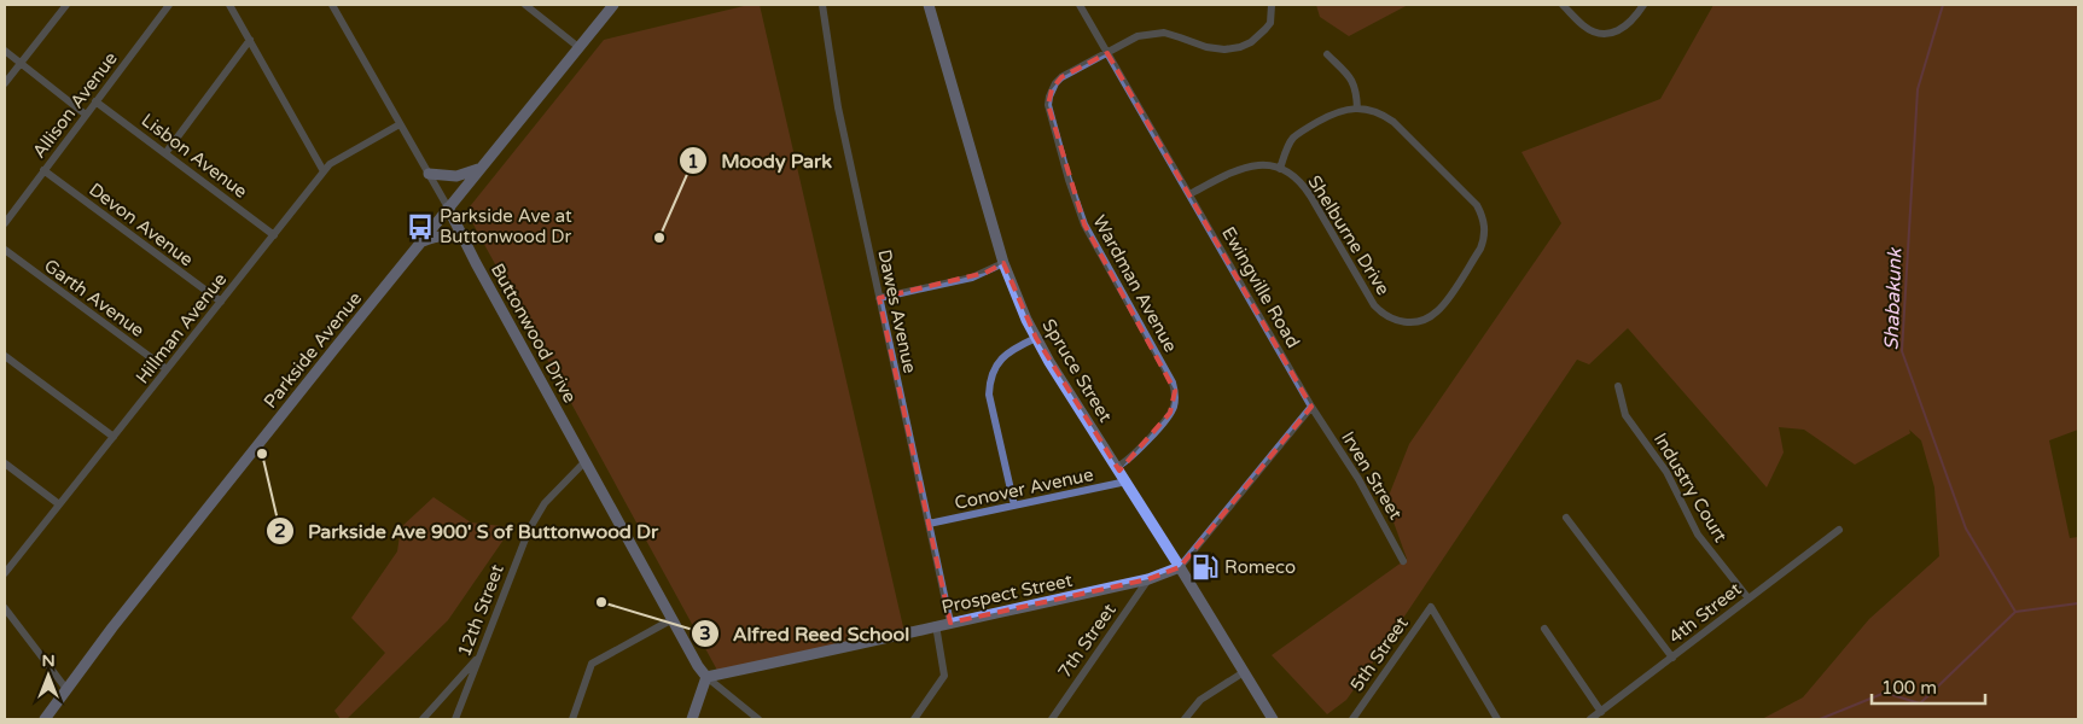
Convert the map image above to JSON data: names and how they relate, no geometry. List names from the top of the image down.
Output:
{
  "streets": {
    "street": [
      "Allison Avenue",
      "Lisbon Avenue",
      "Devon Avenue",
      "Shelburne Drive",
      "Wardman Avenue",
      "Ewingville Road",
      "Garth Avenue",
      "Dawes Avenue",
      "Hillman Avenue",
      "Buttonwood Drive",
      "Parkside Avenue",
      "Spruce Street",
      "Irven Street",
      "Industry Court",
      "Conover Avenue",
      "Prospect Street",
      "12th Street",
      "4th Street",
      "7th Street",
      "5th Street"
    ]
  },
  "crossings": [
    ["Allison Avenue", "Lisbon Avenue"],
    ["Allison Avenue", "Devon Avenue"],
    ["Lisbon Avenue", "Hillman Avenue"],
    ["Devon Avenue", "Hillman Avenue"],
    ["Shelburne Drive", "Ewingville Road"],
    ["Wardman Avenue", "Ewingville Road"],
    ["Wardman Avenue", "Spruce Street"],
    ["Ewingville Road", "Irven Street"],
    ["Garth Avenue", "Hillman Avenue"],
    ["Dawes Avenue", "Conover Avenue"],
    ["Dawes Avenue", "Prospect Street"],
    ["Hillman Avenue", "Buttonwood Drive"],
    ["Buttonwood Drive", "Parkside Avenue"],
    ["Buttonwood Drive", "Prospect Street"],
    ["Buttonwood Drive", "12th Street"],
    ["Spruce Street", "Conover Avenue"],
    ["Spruce Street", "Prospect Street"],
    ["Industry Court", "4th Street"],
    ["Prospect Street", "7th Street"]
  ],
  "water": ["Shabakunk"],
  "places": {
    "bus stop": ["Parkside Ave at Buttonwood Dr"],
    "other": ["Moody Park", "Parkside Ave 900' S of Buttonwood Dr", "Alfred Reed School"],
    "fuel station": ["Romeco"]
  },
  "scale_bar": "100 m",
  "north": "top"
}
